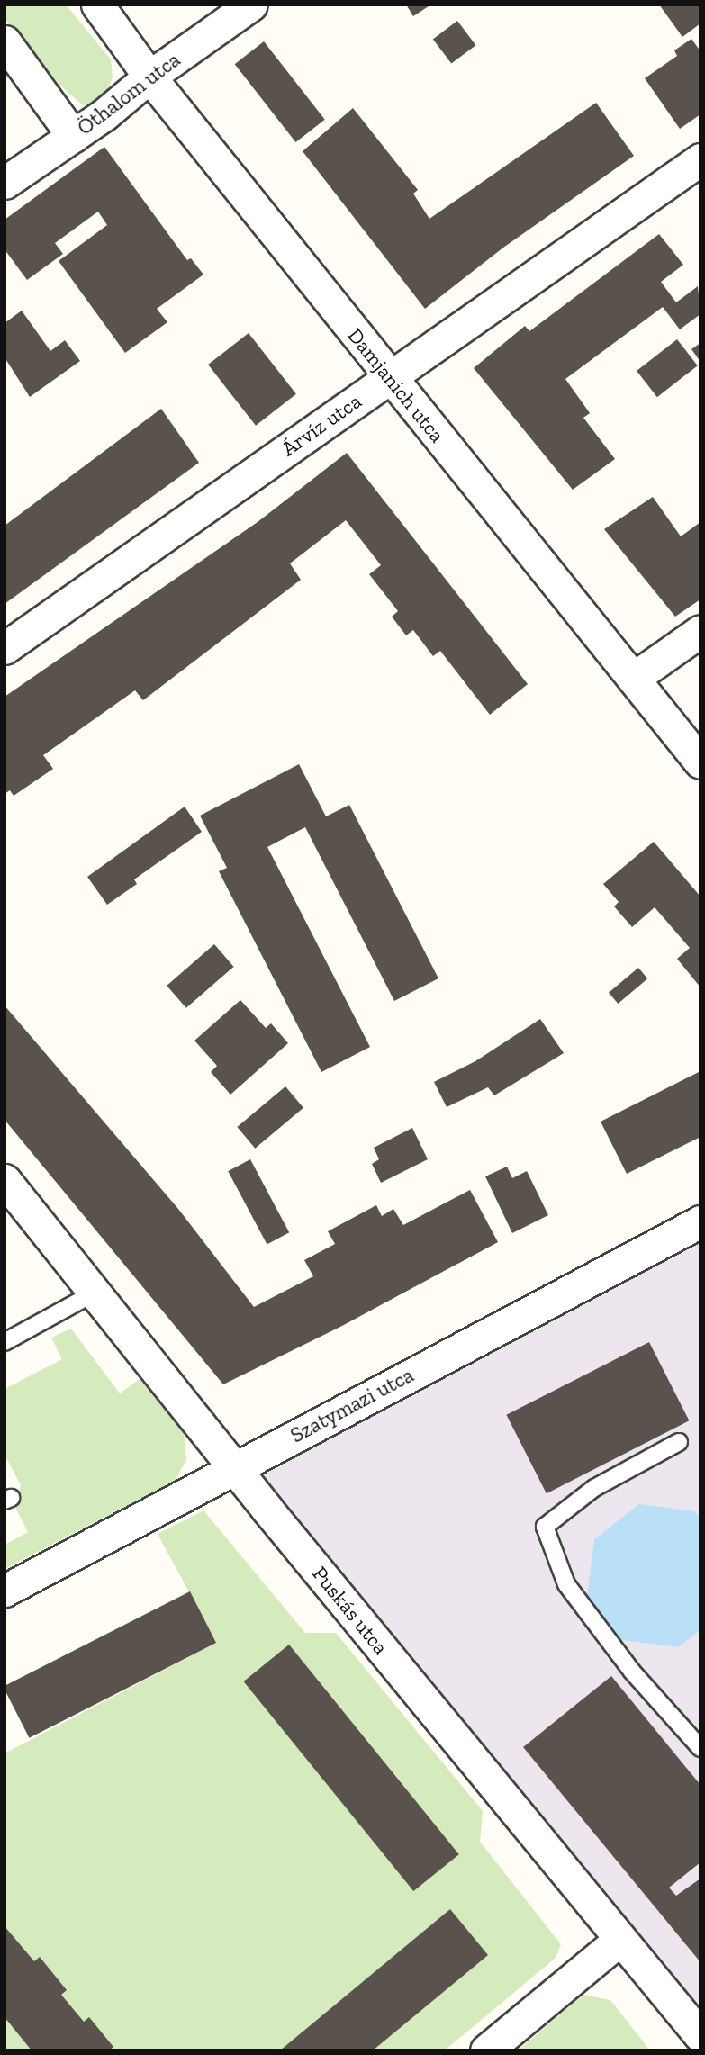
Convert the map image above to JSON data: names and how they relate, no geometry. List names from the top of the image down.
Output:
{
  "streets": {
    "street": [
      "Öthalom utca",
      "Damjanich utca",
      "Árvíz utca",
      "Szatymazi utca",
      "Puskás utca"
    ]
  },
  "crossings": [
    ["Öthalom utca", "Damjanich utca"],
    ["Damjanich utca", "Árvíz utca"],
    ["Szatymazi utca", "Puskás utca"]
  ]
}
